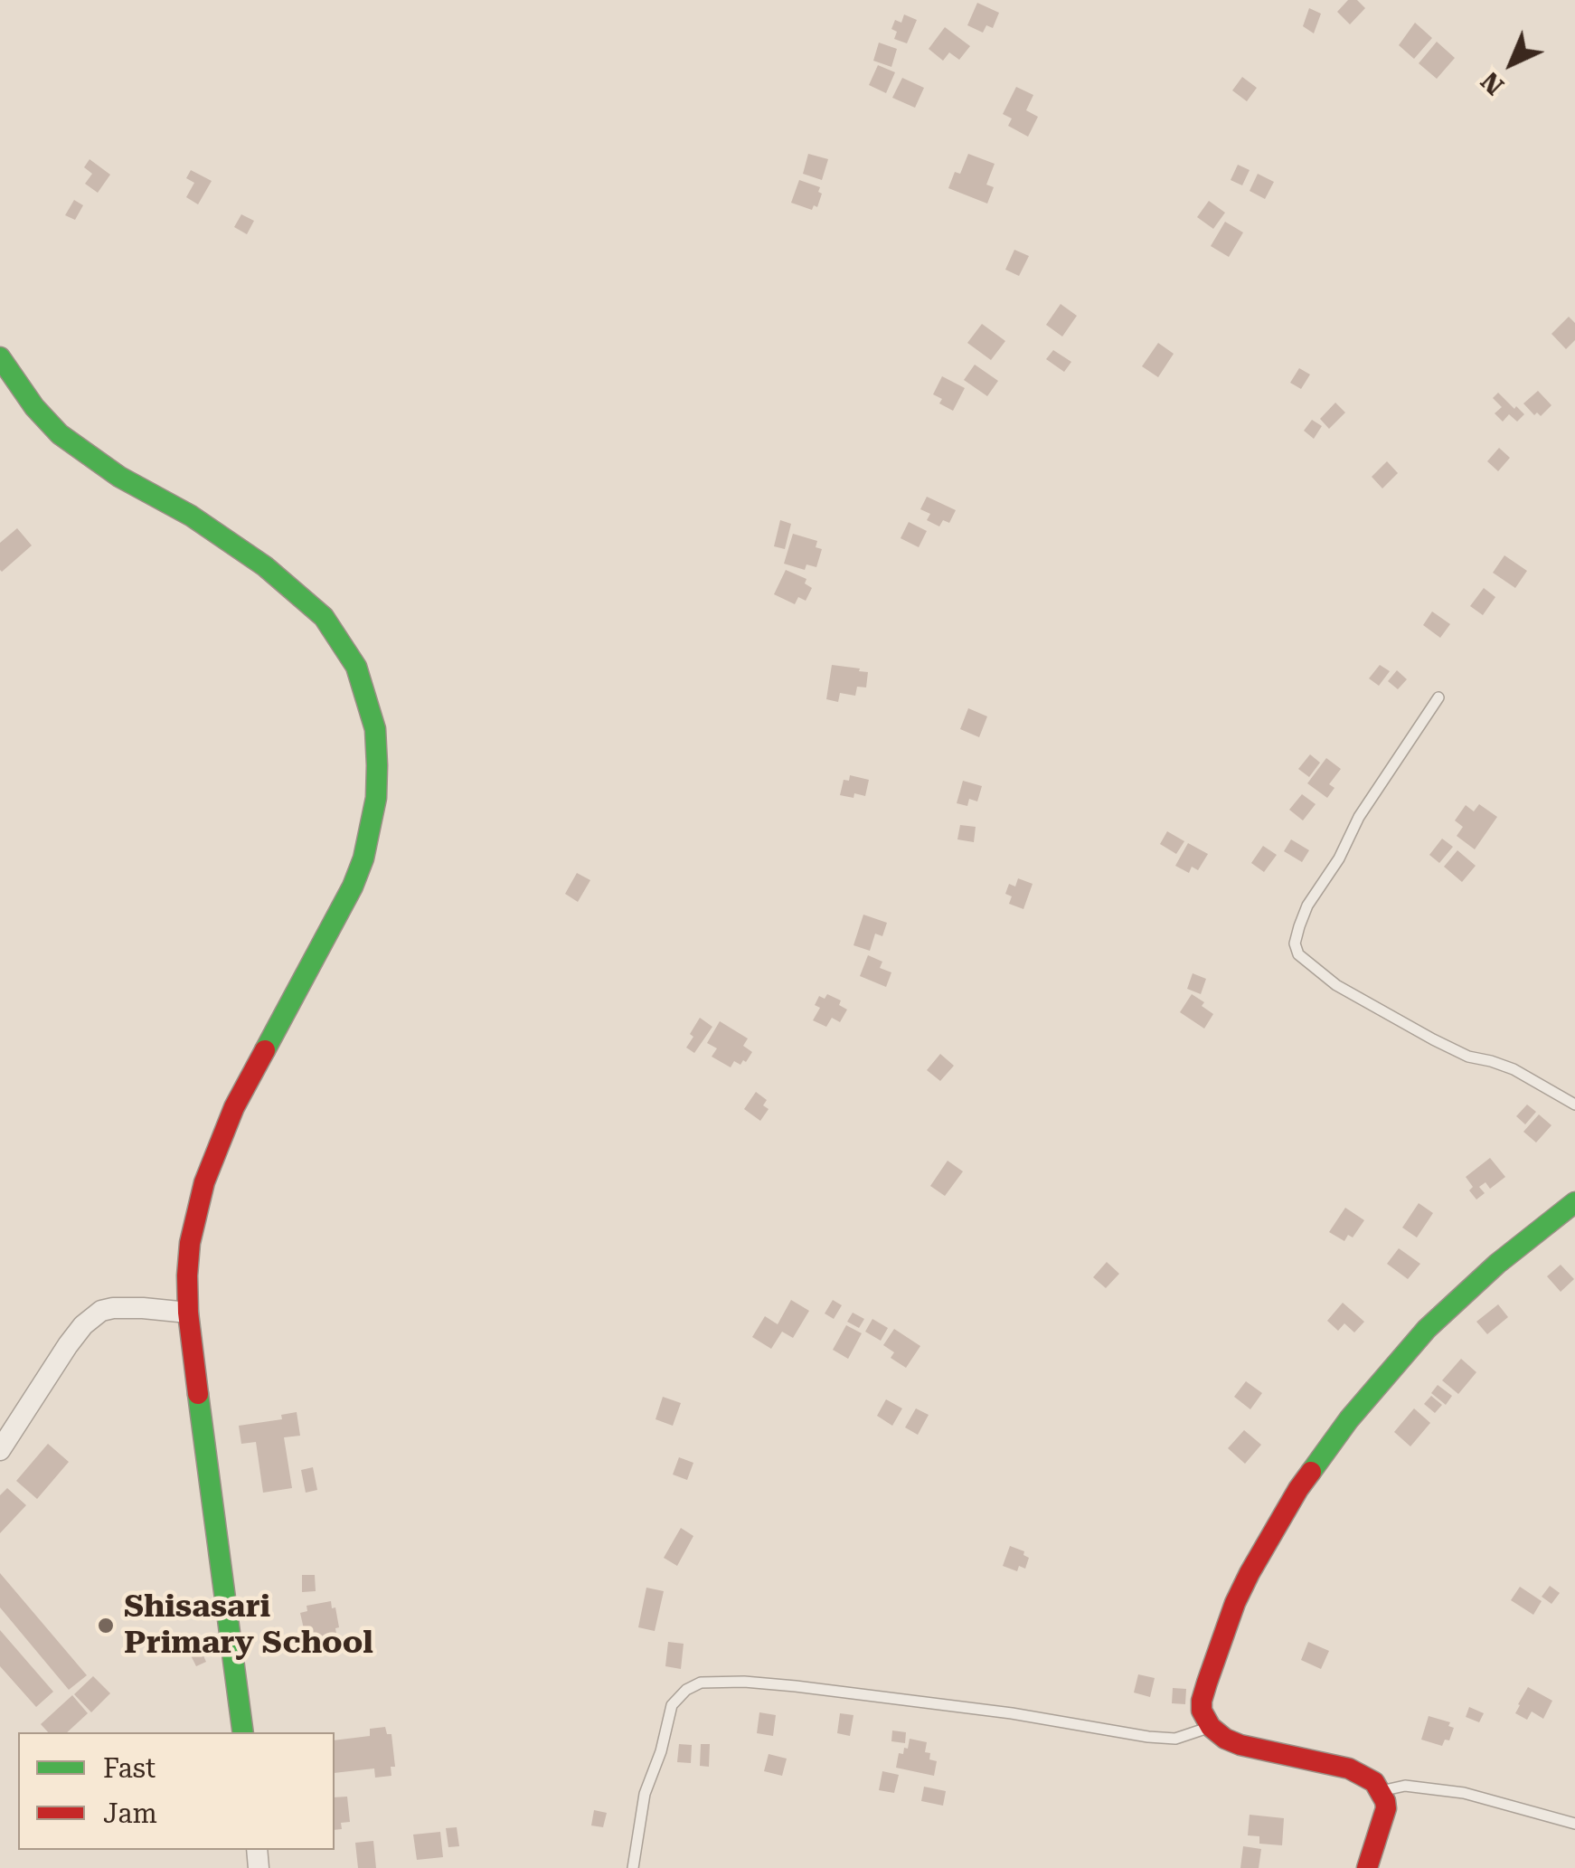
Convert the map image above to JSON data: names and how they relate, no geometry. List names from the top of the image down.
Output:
{
  "places": ["Shisasari Primary School"],
  "legend": ["Fast", "Jam"],
  "north": "bottom left"
}
